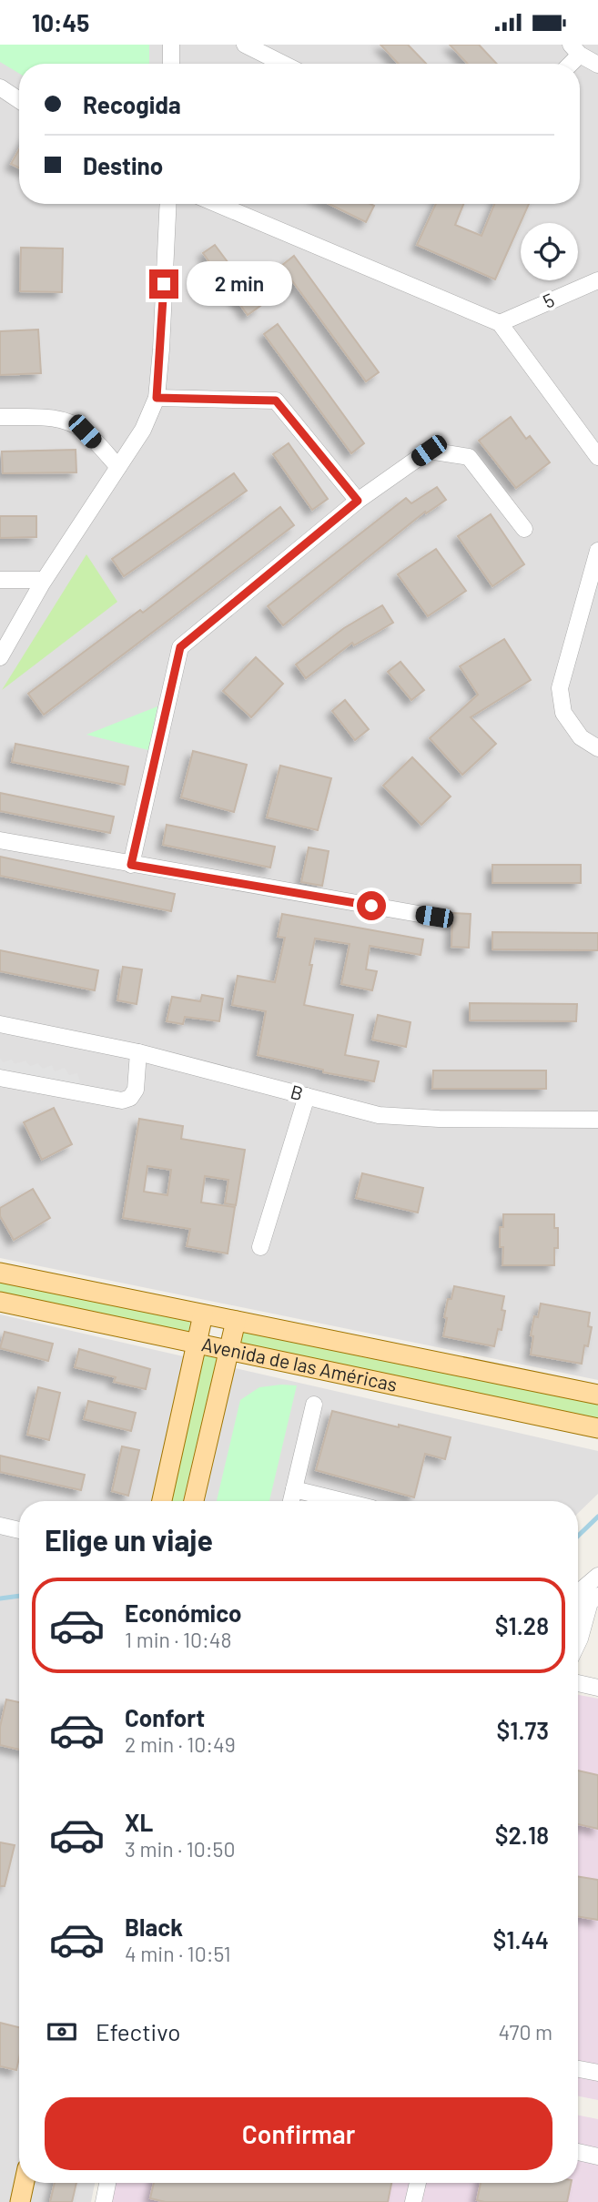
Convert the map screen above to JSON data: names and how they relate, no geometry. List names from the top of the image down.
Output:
{
  "streets": {
    "main road": ["Avenida de las Américas"],
    "street": ["5", "B"]
  },
  "page": {
    "status": "10:45",
    "banner": ["Recogida", "Destino"],
    "bubble": "2 min",
    "heading": "Elige un viaje",
    "list": [
      {
        "name": "Económico",
        "note": "1 min · 10:48",
        "value": "$1.28"
      },
      {
        "name": "Confort",
        "note": "2 min · 10:49",
        "value": "$1.73"
      },
      {
        "name": "XL",
        "note": "3 min · 10:50",
        "value": "$2.18"
      },
      {
        "name": "Black",
        "note": "4 min · 10:51",
        "value": "$1.44"
      }
    ],
    "pay": ["Efectivo", "470 m"],
    "buttons": "Confirmar"
  }
}
